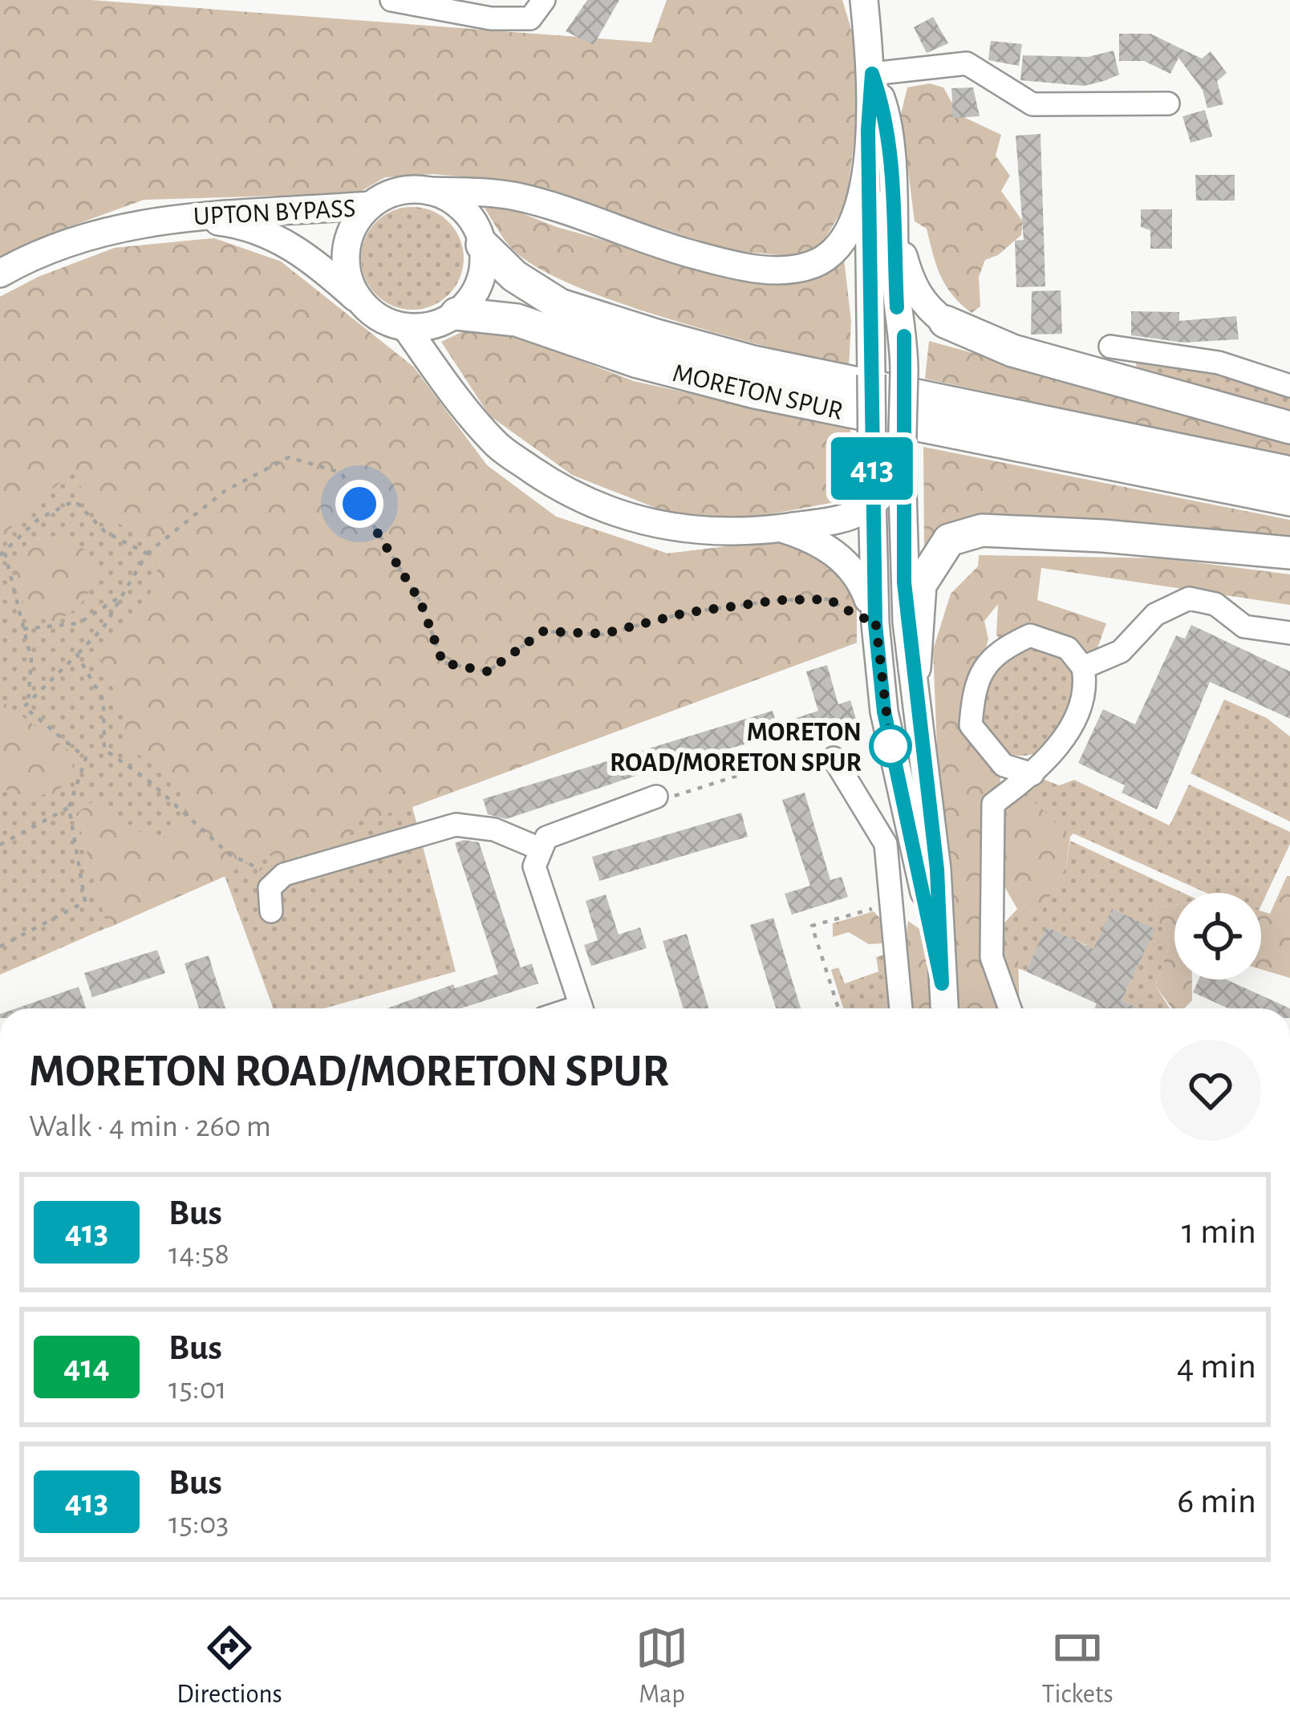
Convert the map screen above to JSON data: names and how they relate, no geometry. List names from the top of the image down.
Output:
{
  "streets": {
    "highway": ["MORETON SPUR"],
    "main road": ["UPTON BYPASS"]
  },
  "crossings": [
    ["UPTON BYPASS", "MORETON SPUR"]
  ],
  "places": ["MORETON ROAD/MORETON SPUR"],
  "lines": ["bus line 413"],
  "page": {
    "on_map": "413",
    "heading": ["MORETON ROAD/MORETON SPUR", "Walk · 4 min · 260 m"],
    "list": [
      {
        "mark": "413",
        "name": "Bus",
        "note": "14:58",
        "value": "1 min"
      },
      {
        "mark": "414",
        "name": "Bus",
        "note": "15:01",
        "value": "4 min"
      },
      {
        "mark": "413",
        "name": "Bus",
        "note": "15:03",
        "value": "6 min"
      }
    ],
    "tabs": ["Directions", "Map", "Tickets"]
  }
}
